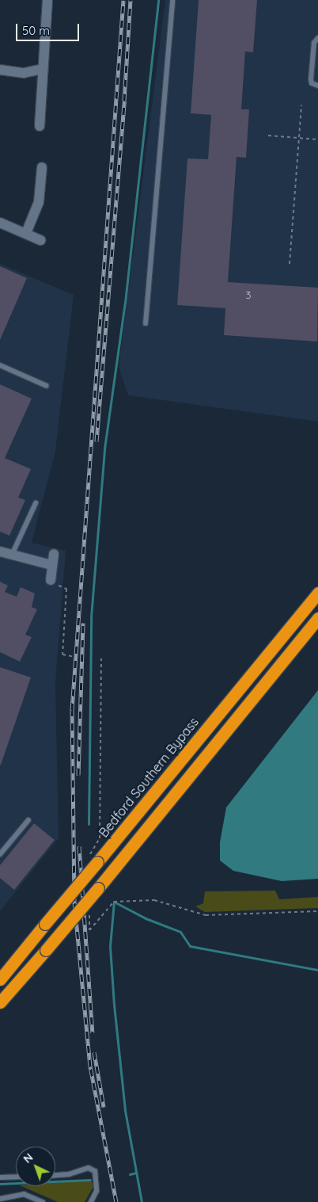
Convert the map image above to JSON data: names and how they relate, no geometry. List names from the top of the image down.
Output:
{
  "streets": {
    "highway": ["Bedford Southern Bypass"]
  },
  "house_numbers": ["3"],
  "scale_bar": "50 m",
  "north": "top left"
}
